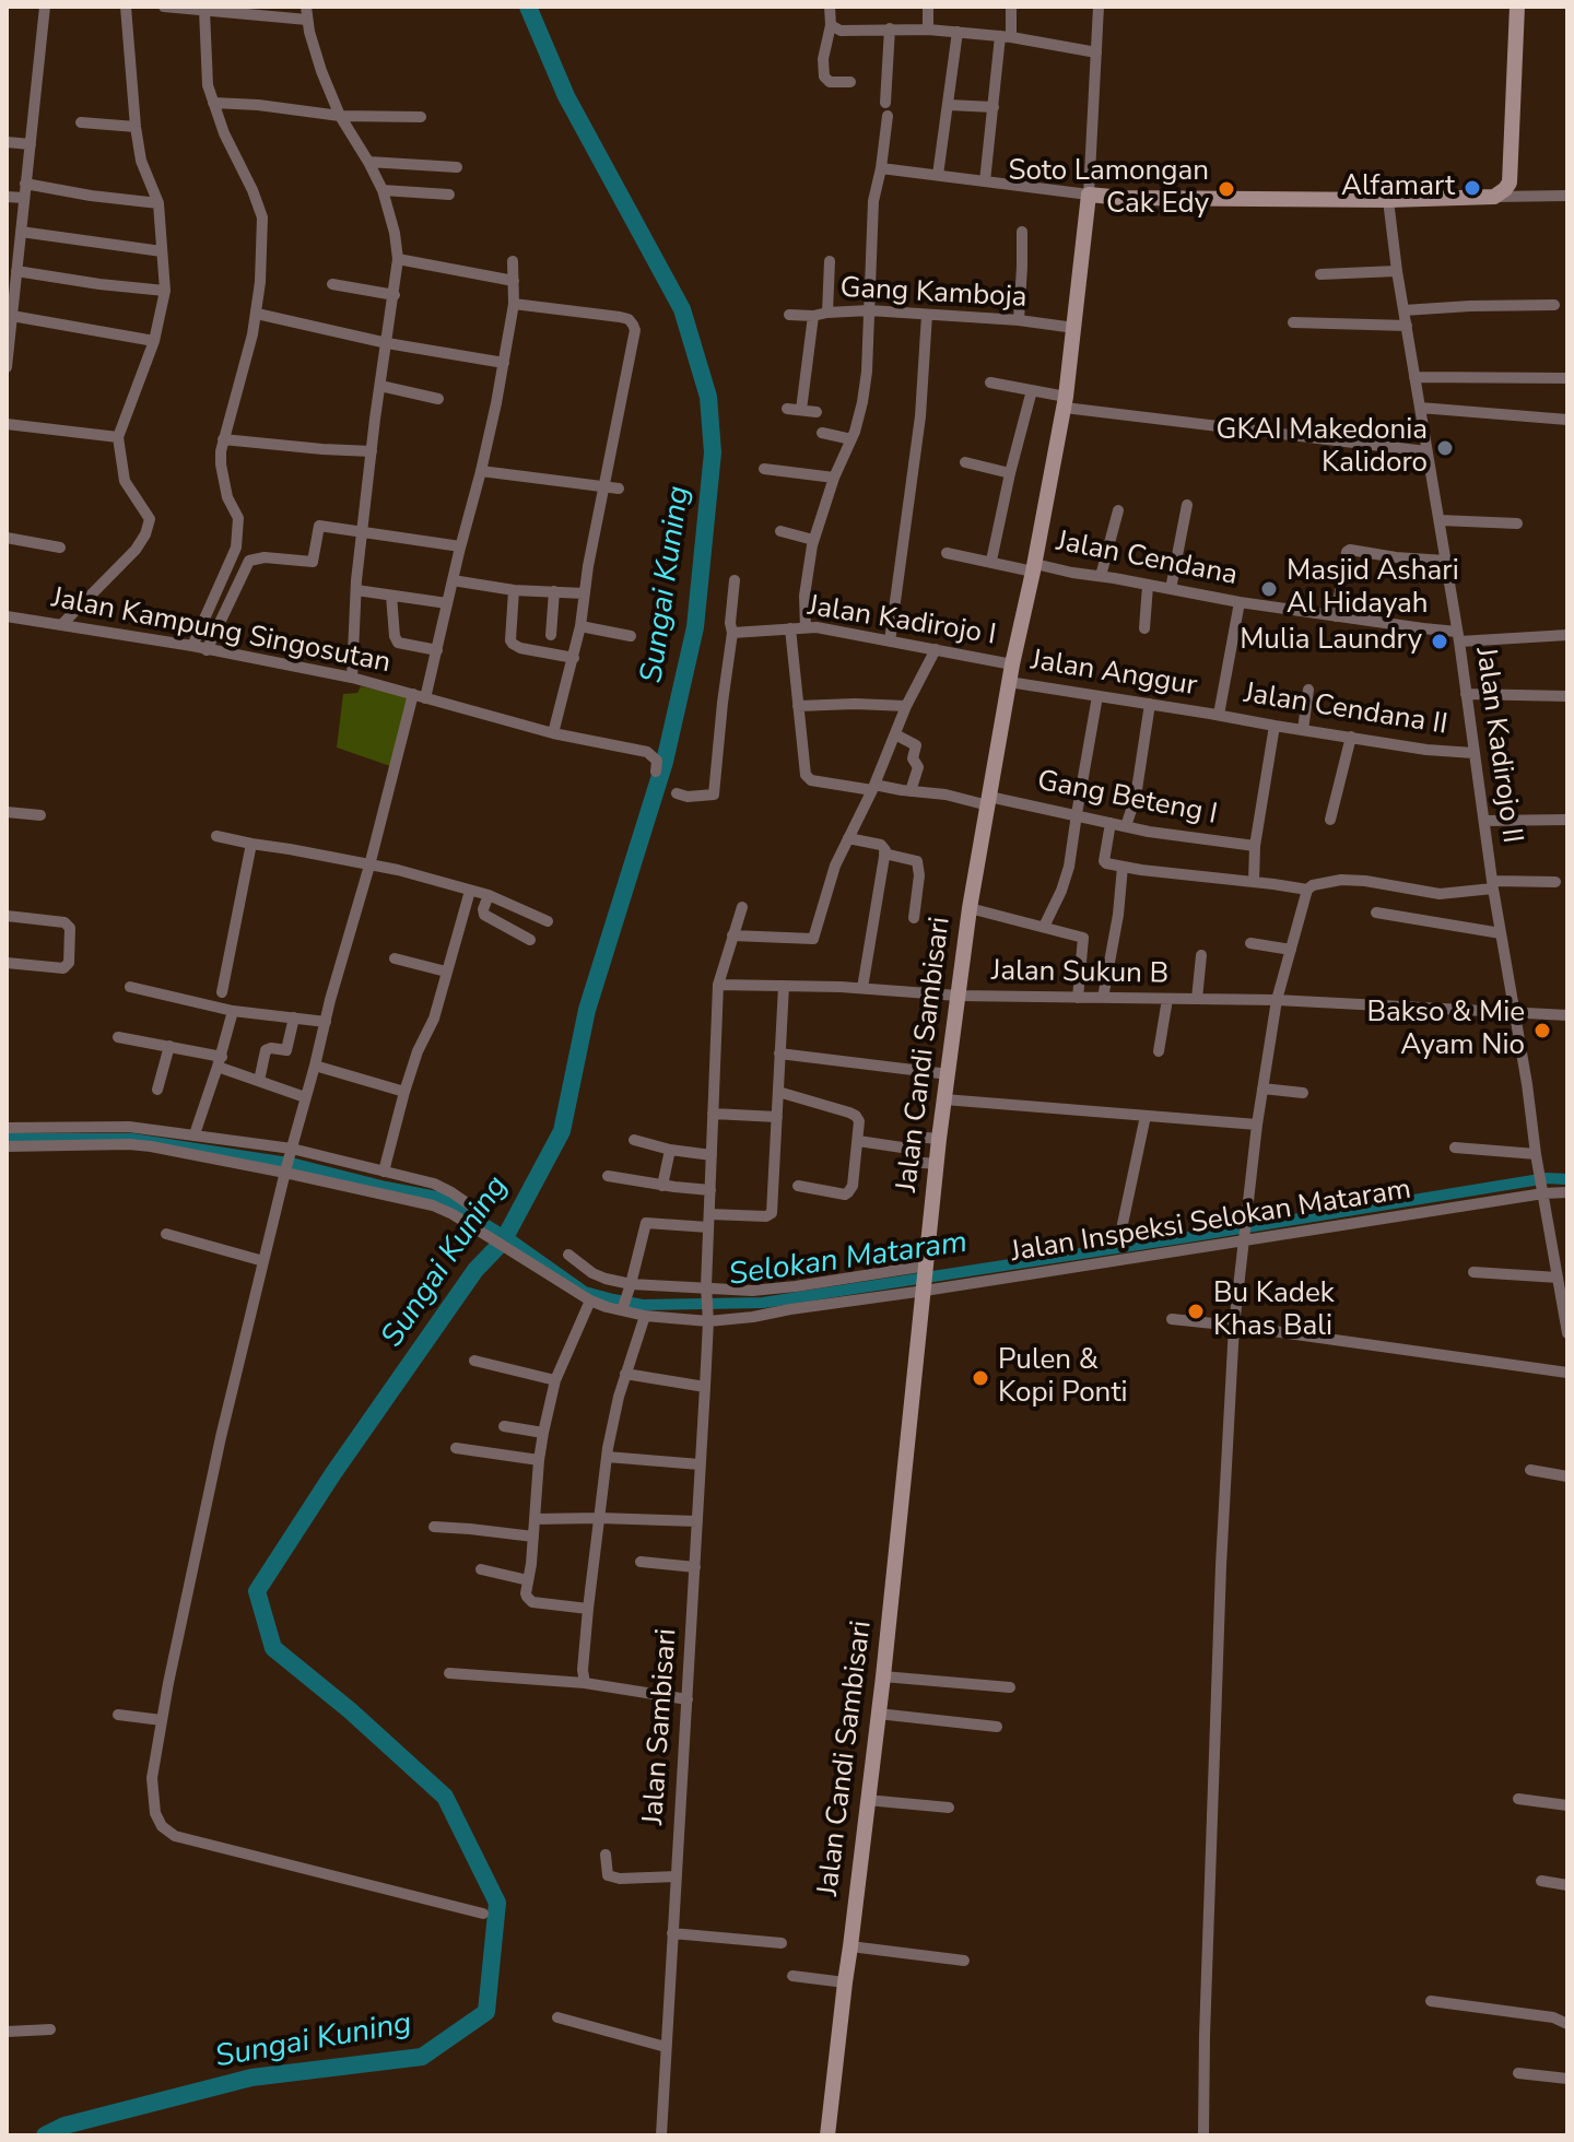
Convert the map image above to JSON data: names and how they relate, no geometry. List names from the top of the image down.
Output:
{
  "streets": {
    "street": [
      "Gang Kamboja",
      "Jalan Cendana",
      "Jalan Kadirojo I",
      "Jalan Kampung Singosutan",
      "Jalan Anggur",
      "Jalan Cendana II",
      "Jalan Kadirojo II",
      "Gang Beteng I",
      "Jalan Sukun B",
      "Jalan Candi Sambisari",
      "Jalan Inspeksi Selokan Mataram",
      "Jalan Sambisari"
    ]
  },
  "crossings": [
    ["Gang Kamboja", "Jalan Candi Sambisari"],
    ["Jalan Cendana", "Jalan Kadirojo II"],
    ["Jalan Cendana", "Jalan Candi Sambisari"],
    ["Jalan Kadirojo I", "Jalan Candi Sambisari"],
    ["Jalan Anggur", "Jalan Cendana II"],
    ["Jalan Anggur", "Jalan Candi Sambisari"],
    ["Jalan Cendana II", "Jalan Kadirojo II"],
    ["Jalan Kadirojo II", "Jalan Sukun B"],
    ["Jalan Kadirojo II", "Jalan Inspeksi Selokan Mataram"],
    ["Gang Beteng I", "Jalan Candi Sambisari"],
    ["Jalan Sukun B", "Jalan Candi Sambisari"],
    ["Jalan Candi Sambisari", "Jalan Inspeksi Selokan Mataram"],
    ["Jalan Inspeksi Selokan Mataram", "Jalan Sambisari"]
  ],
  "water": ["Sungai Kuning", "Selokan Mataram"],
  "places": [
    "Alfamart",
    "Soto Lamongan Cak Edy",
    "GKAI Makedonia Kalidoro",
    "Masjid Ashari Al Hidayah",
    "Mulia Laundry",
    "Bakso & Mie Ayam Nio",
    "Bu Kadek Khas Bali",
    "Pulen & Kopi Ponti"
  ]
}
